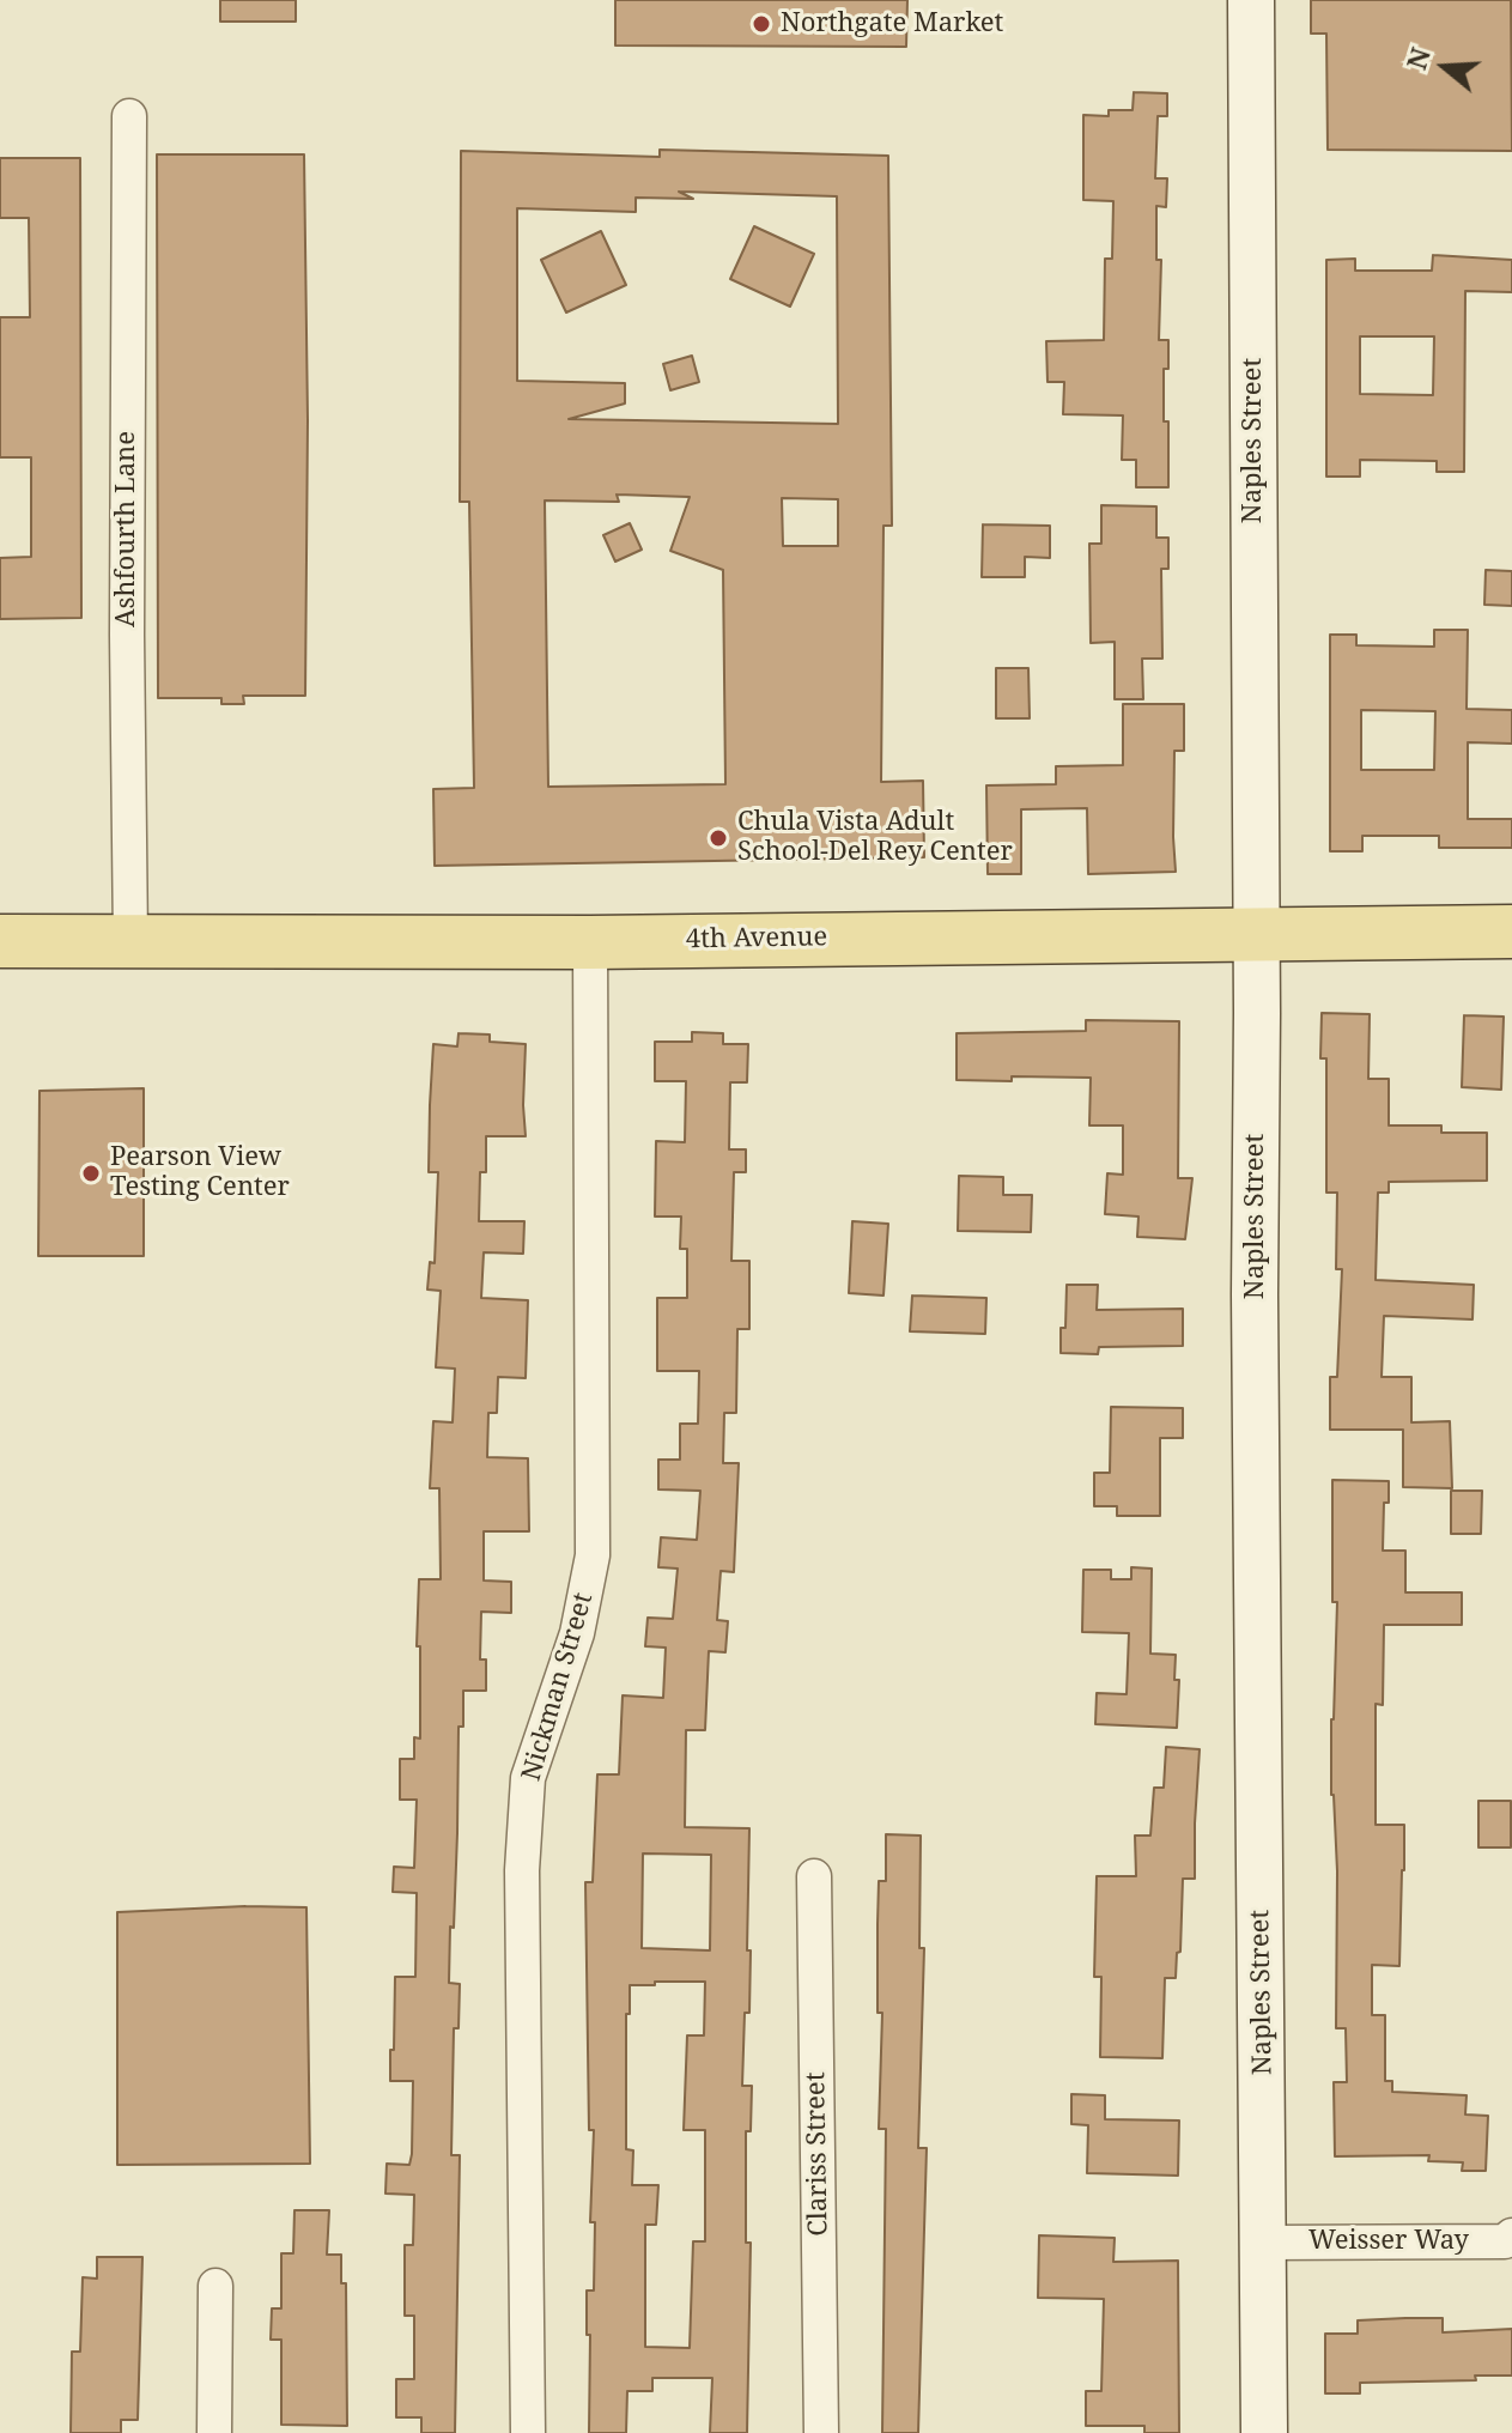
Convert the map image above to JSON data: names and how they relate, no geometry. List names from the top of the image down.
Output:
{
  "streets": {
    "main road": ["4th Avenue"],
    "street": [
      "Naples Street",
      "Ashfourth Lane",
      "Nickman Street",
      "Clariss Street",
      "Weisser Way"
    ]
  },
  "crossings": [
    ["Naples Street", "4th Avenue"],
    ["Naples Street", "Weisser Way"],
    ["Ashfourth Lane", "4th Avenue"],
    ["4th Avenue", "Nickman Street"]
  ],
  "places": ["Northgate Market", "Chula Vista Adult School-Del Rey Center", "Pearson View Testing Center"],
  "north": "left"
}
